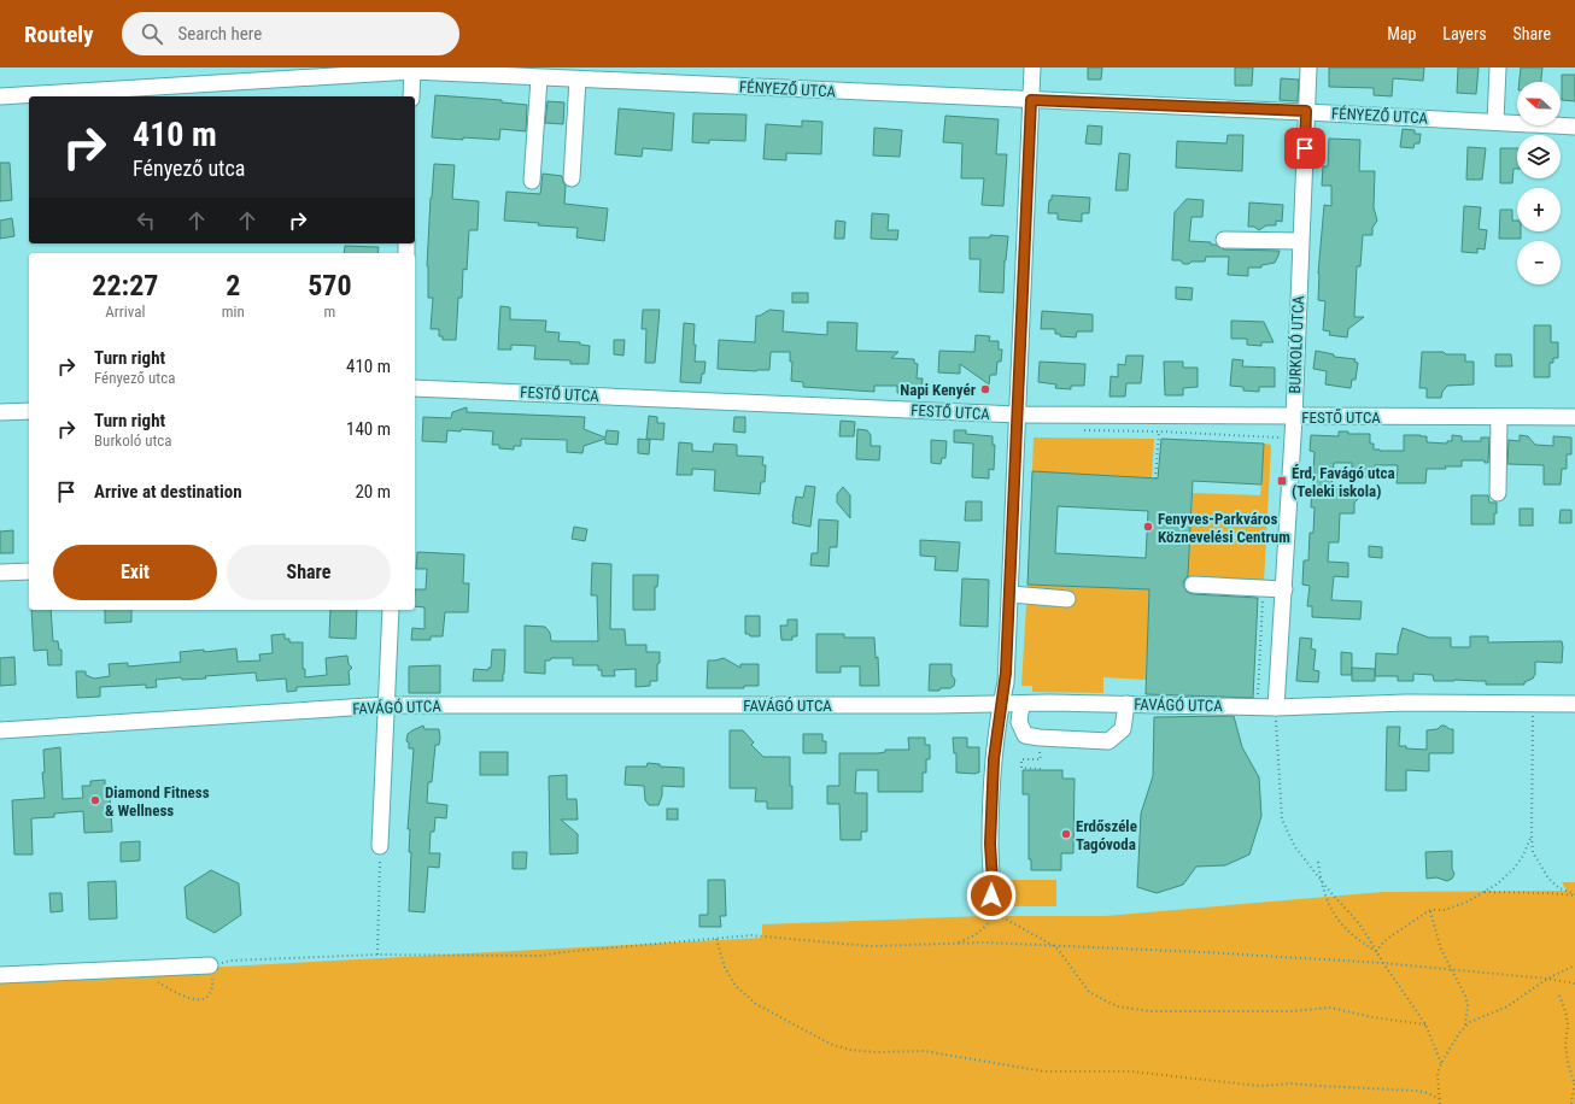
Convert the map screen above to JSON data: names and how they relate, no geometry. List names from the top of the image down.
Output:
{
  "streets": {
    "street": [
      "FÉNYEZŐ UTCA",
      "BURKOLÓ UTCA",
      "FESTŐ UTCA",
      "FAVÁGÓ UTCA"
    ]
  },
  "crossings": [
    ["FÉNYEZŐ UTCA", "BURKOLÓ UTCA"],
    ["BURKOLÓ UTCA", "FESTŐ UTCA"],
    ["BURKOLÓ UTCA", "FAVÁGÓ UTCA"]
  ],
  "places": {
    "other": [
      "Napi Kenyér",
      "Fenyves-Parkváros Köznevelési Centrum",
      "Diamond Fitness & Wellness",
      "Erdőszéle Tagóvoda"
    ],
    "transit": ["Érd, Favágó utca (Teleki iskola)"]
  },
  "north": "left",
  "page": {
    "header": "Routely",
    "search": "Search here",
    "nav": ["Map", "Layers", "Share"],
    "map_buttons": ["+", "−"],
    "turn": ["410 m", "Fényező utca"],
    "eta": [
      "22:27",
      "Arrival",
      "2",
      "min",
      "570",
      "m"
    ],
    "list": [
      {
        "name": "Turn right",
        "note": "Fényező utca",
        "value": "410 m"
      },
      {
        "name": "Turn right",
        "note": "Burkoló utca",
        "value": "140 m"
      },
      {
        "name": "Arrive at destination",
        "value": "20 m"
      }
    ],
    "buttons": ["Exit", "Share"]
  }
}
